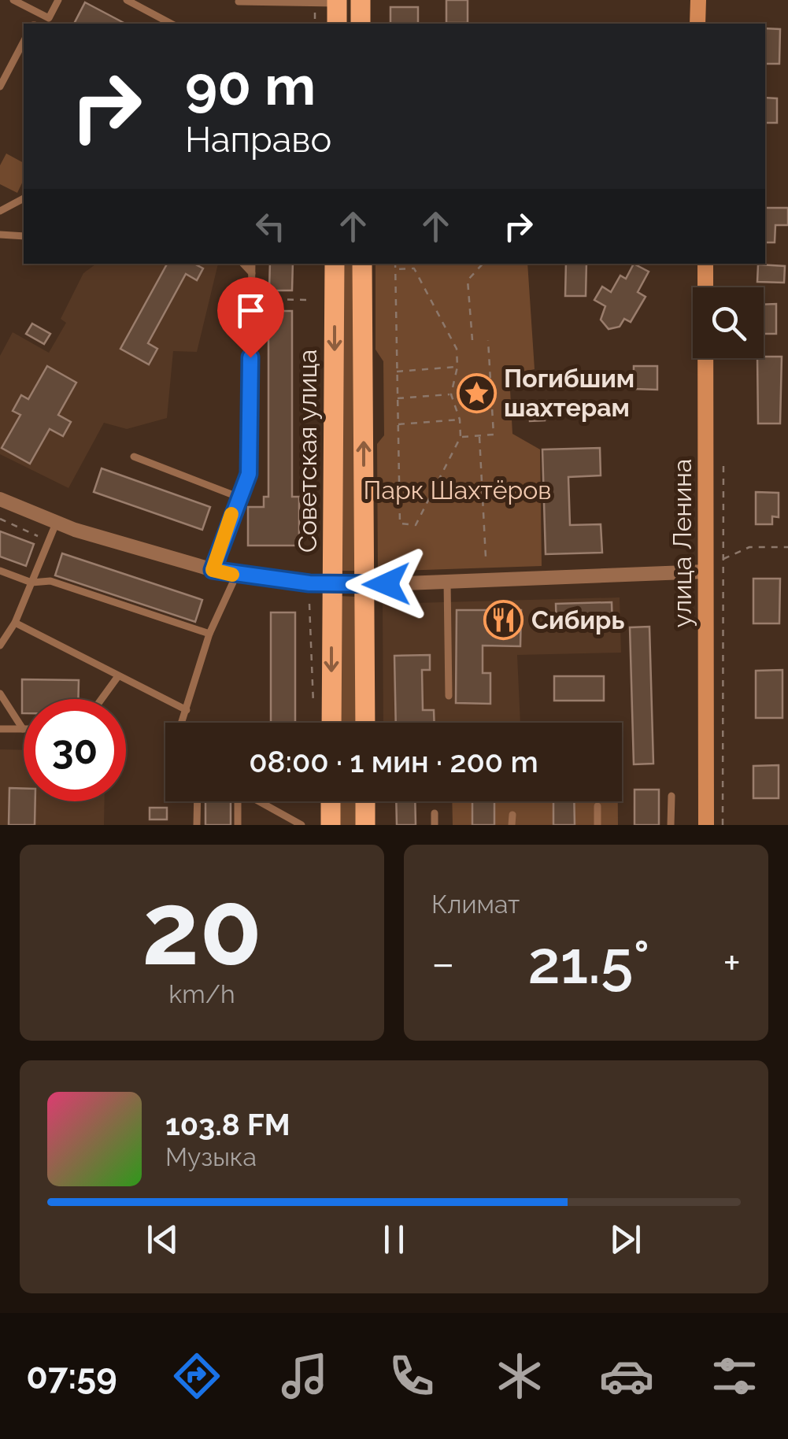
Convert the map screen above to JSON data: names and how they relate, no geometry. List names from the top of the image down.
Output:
{
  "streets": {
    "main road": ["Советская улица"],
    "street": ["улица Ленина"]
  },
  "parks": ["Парк Шахтёров"],
  "places": {
    "place": ["Погибшим шахтерам"],
    "restaurant": ["Сибирь"]
  },
  "page": {
    "turn": ["90 m", "Направо"],
    "limit": "30",
    "trip": "08:00 · 1 мин · 200 m",
    "tile": [
      ["20", "km/h"],
      "Климат"
    ],
    "heat": ["−", "21.5°", "+"],
    "song": ["103.8 FM", "Музыка"],
    "tabs": "07:59"
  }
}
